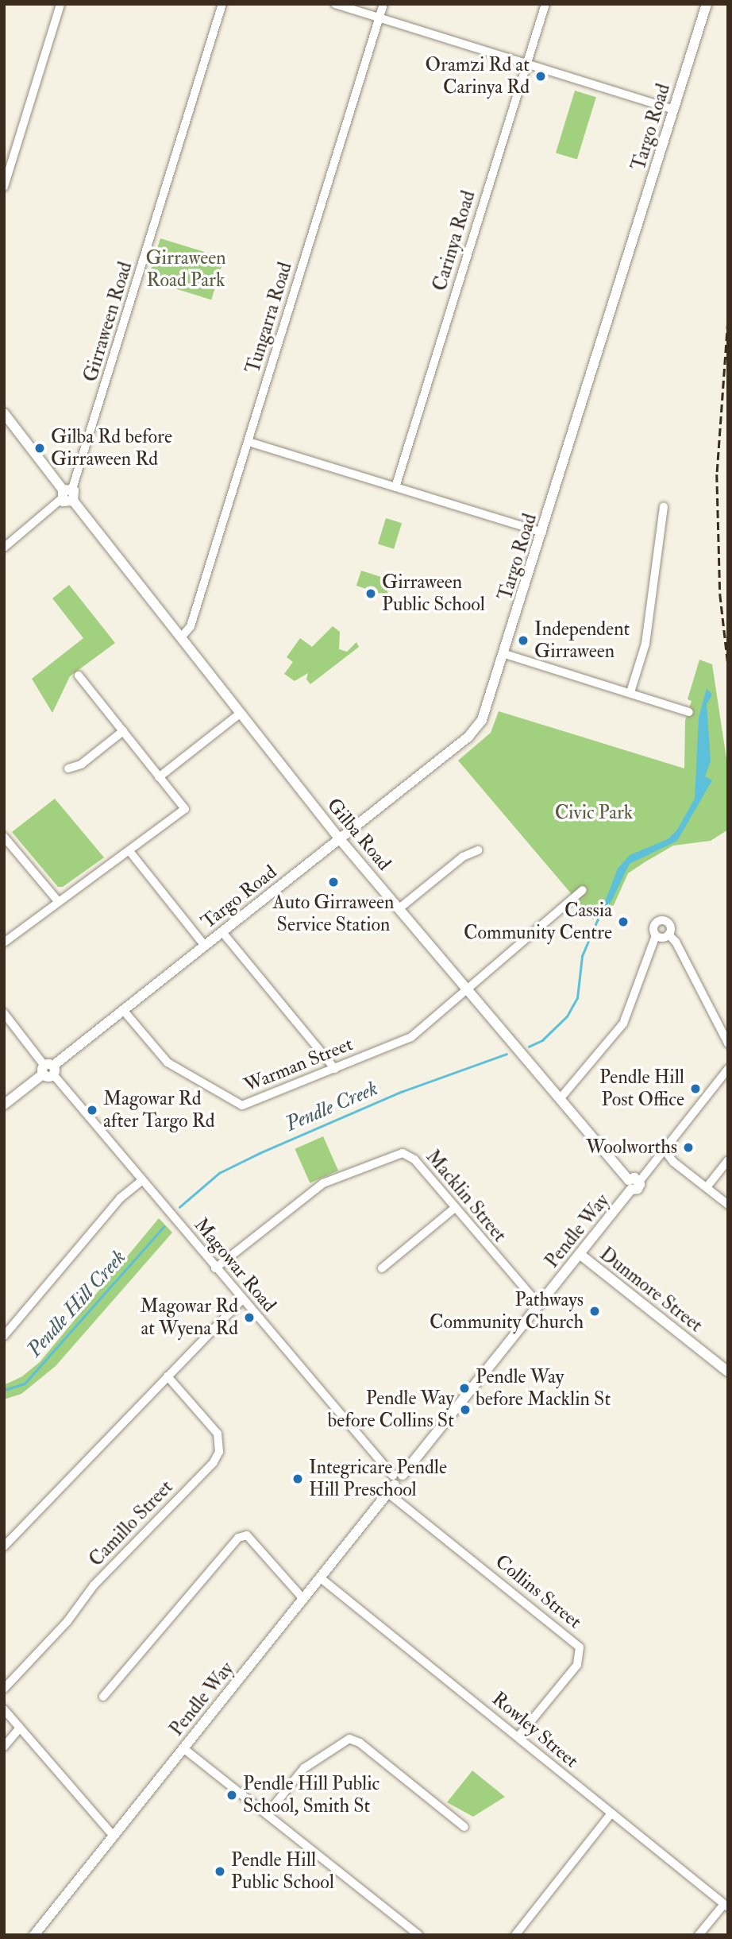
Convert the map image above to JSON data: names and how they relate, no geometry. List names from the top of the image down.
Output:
{
  "streets": {
    "street": [
      "Targo Road",
      "Carinya Road",
      "Tungarra Road",
      "Girraween Road",
      "Gilba Road",
      "Warman Street",
      "Macklin Street",
      "Pendle Way",
      "Magowar Road",
      "Dunmore Street",
      "Camillo Street",
      "Collins Street",
      "Rowley Street"
    ]
  },
  "crossings": [
    ["Targo Road", "Gilba Road"],
    ["Targo Road", "Warman Street"],
    ["Targo Road", "Magowar Road"],
    ["Tungarra Road", "Gilba Road"],
    ["Girraween Road", "Gilba Road"],
    ["Gilba Road", "Warman Street"],
    ["Gilba Road", "Pendle Way"],
    ["Macklin Street", "Pendle Way"],
    ["Macklin Street", "Magowar Road"],
    ["Pendle Way", "Magowar Road"],
    ["Pendle Way", "Dunmore Street"],
    ["Pendle Way", "Collins Street"],
    ["Pendle Way", "Rowley Street"],
    ["Collins Street", "Rowley Street"]
  ],
  "water": ["Pendle Creek", "Pendle Hill Creek"],
  "parks": ["Girraween Road Park", "Civic Park"],
  "places": [
    "Oramzi Rd at Carinya Rd",
    "Gilba Rd before Girraween Rd",
    "Girraween Public School",
    "Independent Girraween",
    "Auto Girraween Service Station",
    "Cassia Community Centre",
    "Pendle Hill Post Office",
    "Magowar Rd after Targo Rd",
    "Woolworths",
    "Pathways Community Church",
    "Magowar Rd at Wyena Rd",
    "Pendle Way before Macklin St",
    "Pendle Way before Collins St",
    "Integricare Pendle Hill Preschool",
    "Pendle Hill Public School, Smith St",
    "Pendle Hill Public School"
  ]
}
